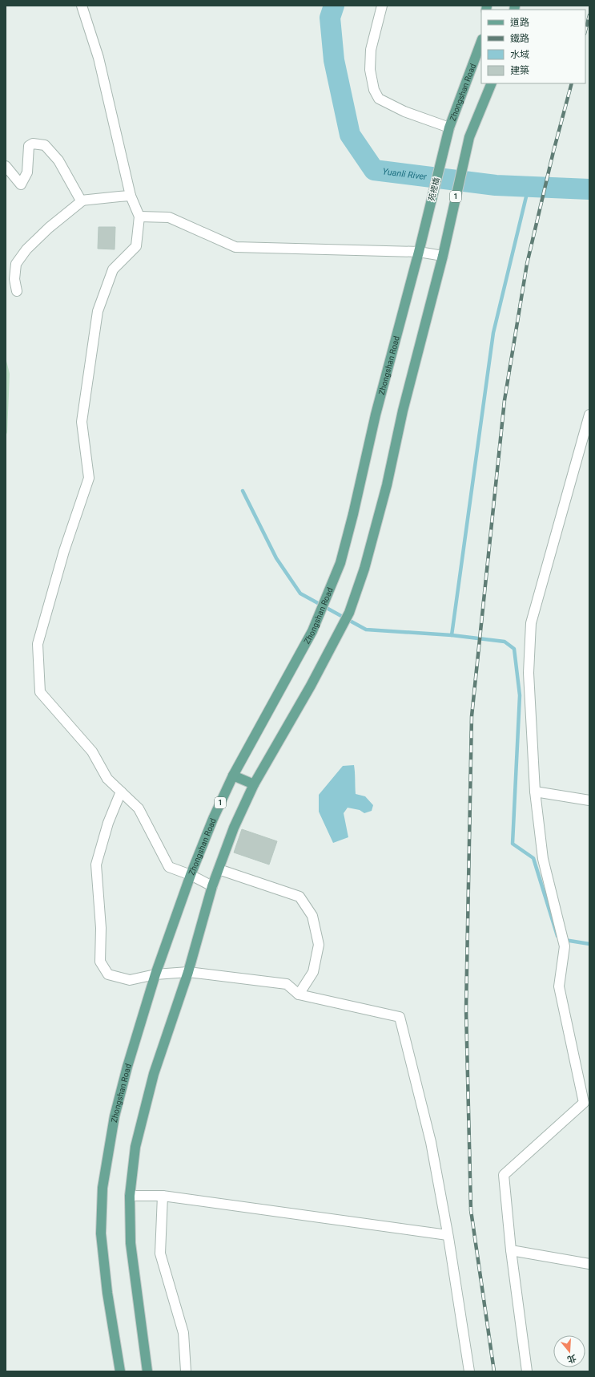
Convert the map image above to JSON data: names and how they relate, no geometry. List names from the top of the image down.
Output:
{
  "streets": {
    "main road": ["Zhongshan Road", "苑裡橋", "1"]
  },
  "crossings": [
    ["Zhongshan Road", "苑裡橋"]
  ],
  "water": ["Yuanli River"],
  "legend": [
    "道路",
    "鐵路",
    "水域",
    "建築"
  ],
  "north": "bottom"
}
